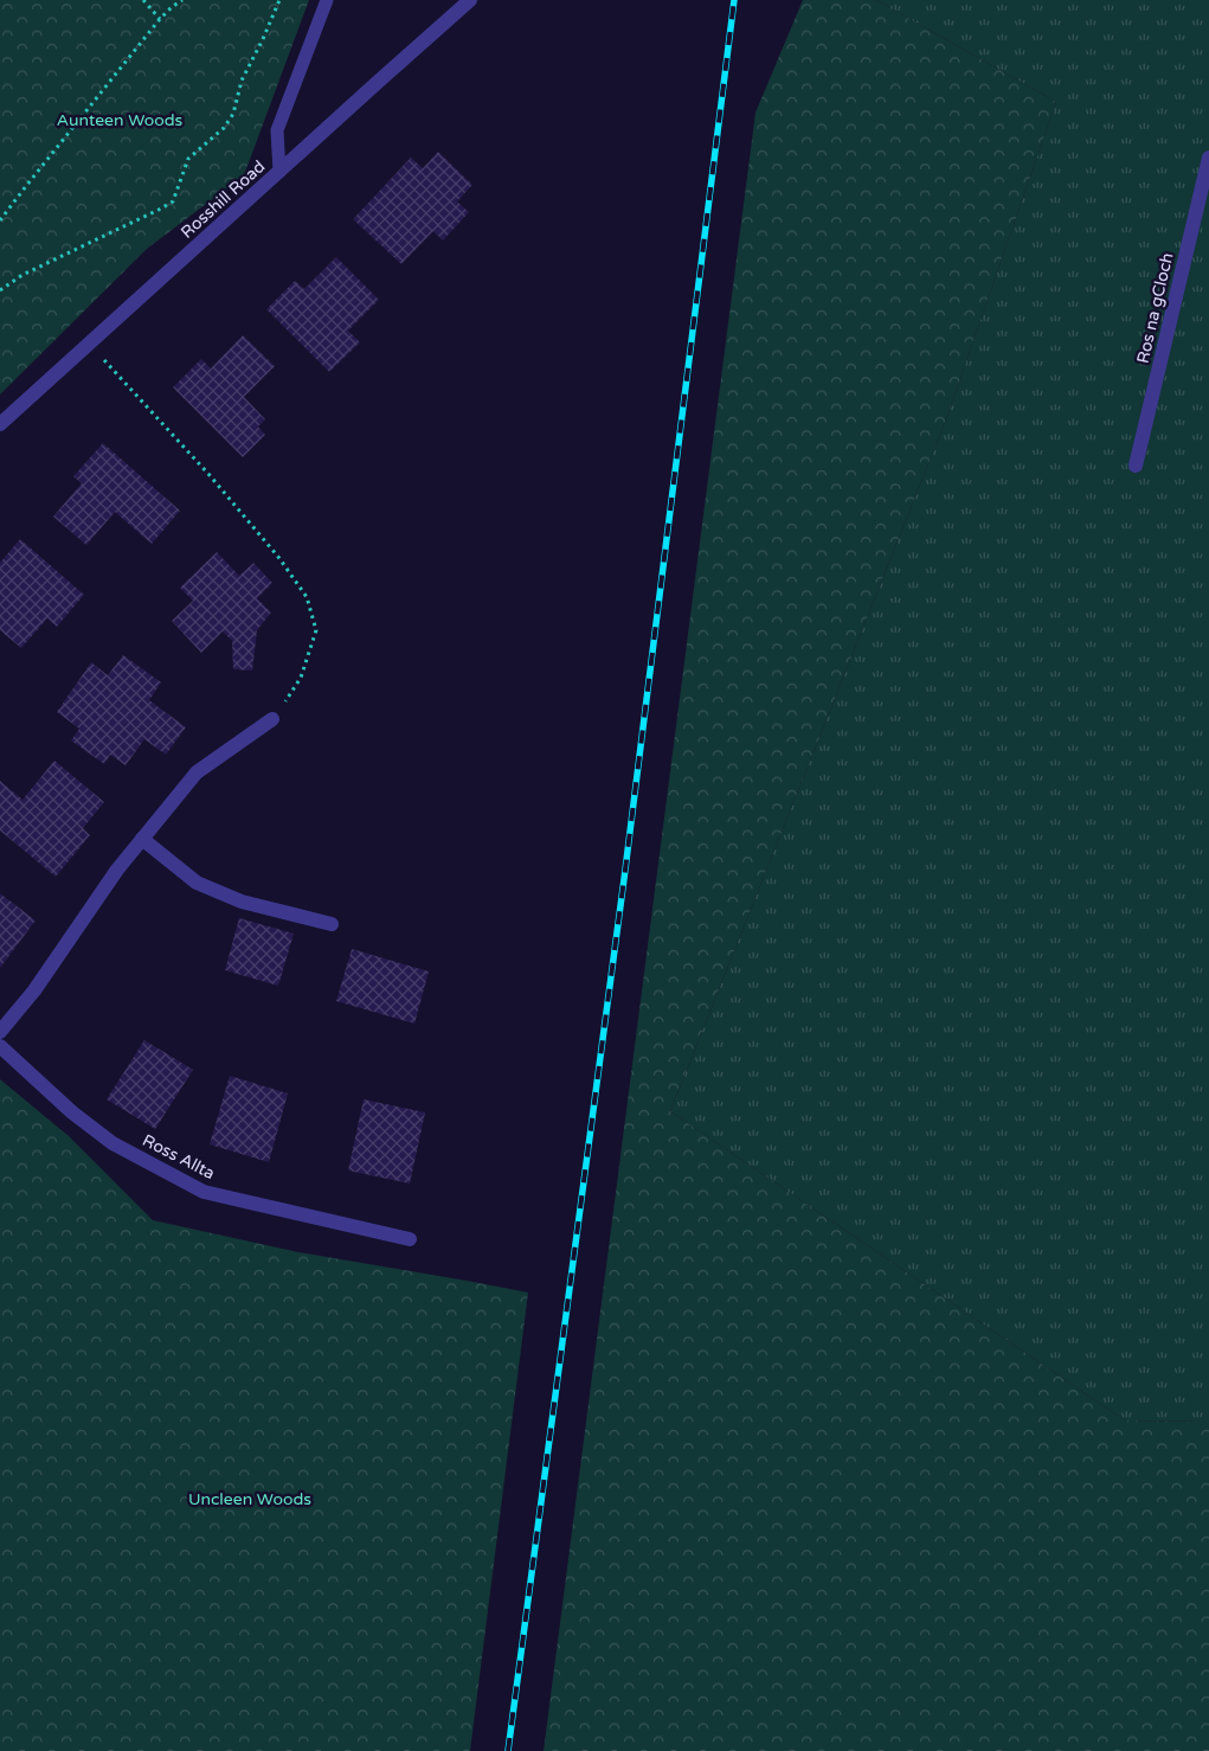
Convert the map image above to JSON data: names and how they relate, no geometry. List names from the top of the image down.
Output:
{
  "streets": {
    "street": ["Rosshill Road", "Ros na gCloch", "Ross Allta"]
  },
  "parks": ["Aunteen Woods", "Uncleen Woods"]
}
